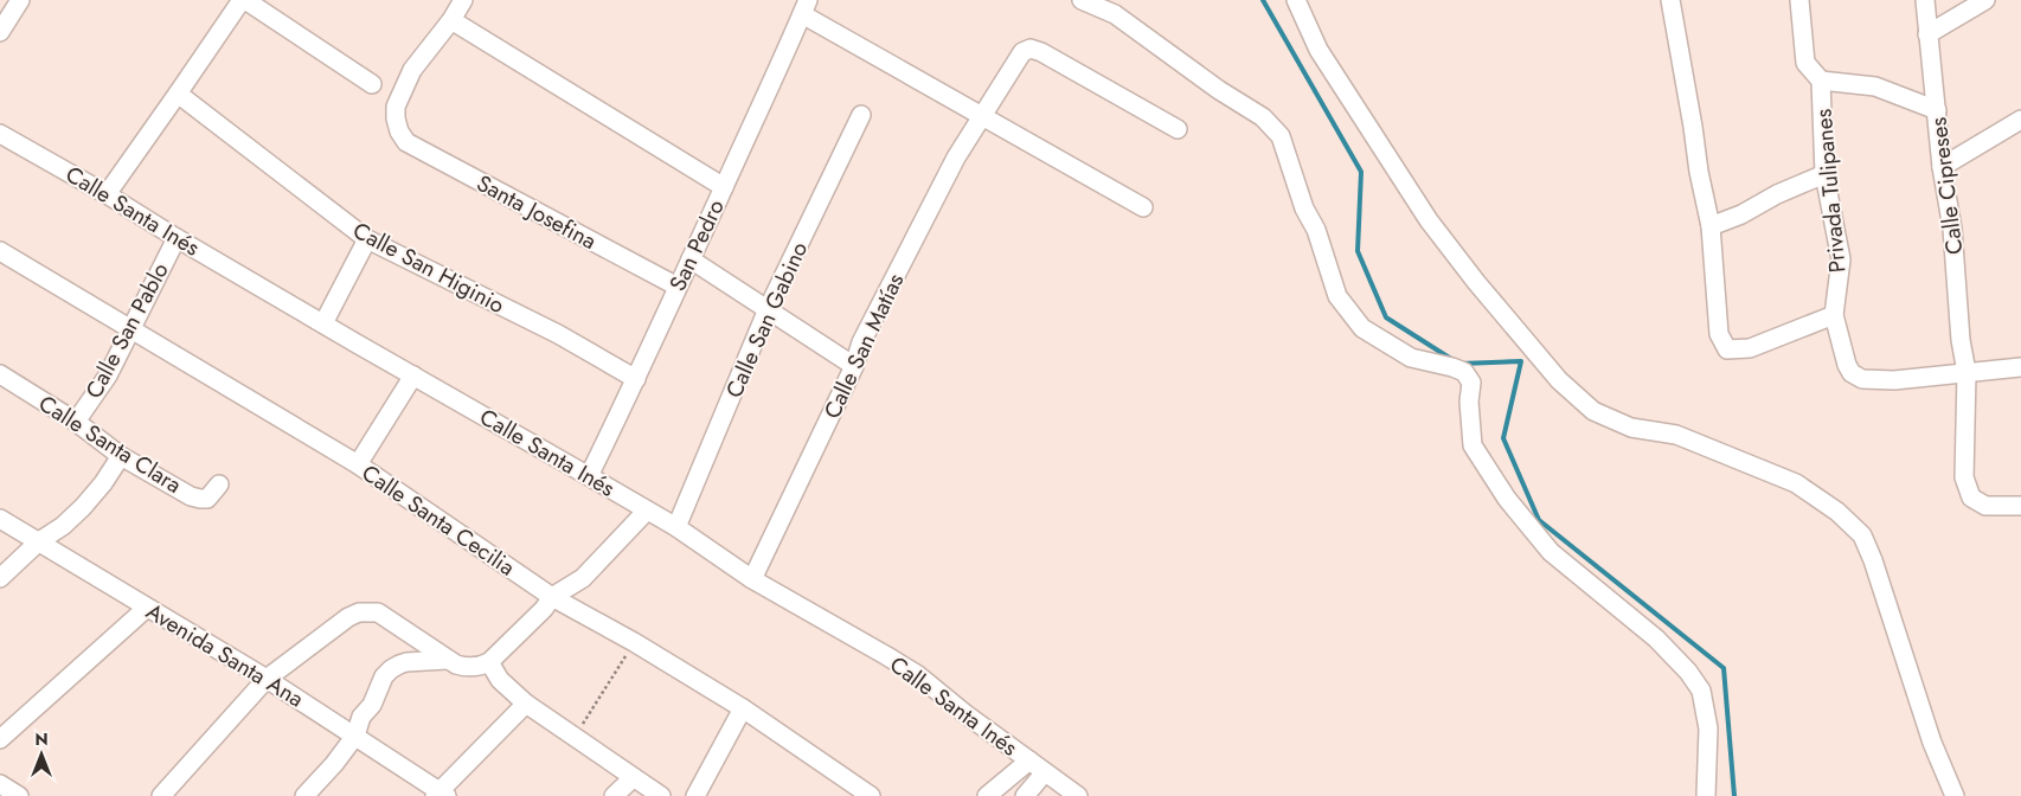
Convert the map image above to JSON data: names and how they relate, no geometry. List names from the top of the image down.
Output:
{
  "streets": {
    "street": [
      "Calle Cipreses",
      "Privada Tulipanes",
      "Calle Santa Inés",
      "Santa Josefina",
      "San Pedro",
      "Calle San Higinio",
      "Calle San Gabino",
      "Calle San Pablo",
      "Calle San Matías",
      "Calle Santa Clara",
      "Calle Santa Cecilia",
      "Avenida Santa Ana"
    ]
  },
  "crossings": [
    ["Calle Cipreses", "Privada Tulipanes"],
    ["Calle Santa Inés", "San Pedro"],
    ["Calle Santa Inés", "Calle San Gabino"],
    ["Calle Santa Inés", "Calle San Pablo"],
    ["Calle Santa Inés", "Calle San Matías"],
    ["Santa Josefina", "San Pedro"],
    ["San Pedro", "Calle San Higinio"],
    ["Calle San Pablo", "Calle Santa Clara"],
    ["Calle San Pablo", "Calle Santa Cecilia"]
  ],
  "north": "top"
}
